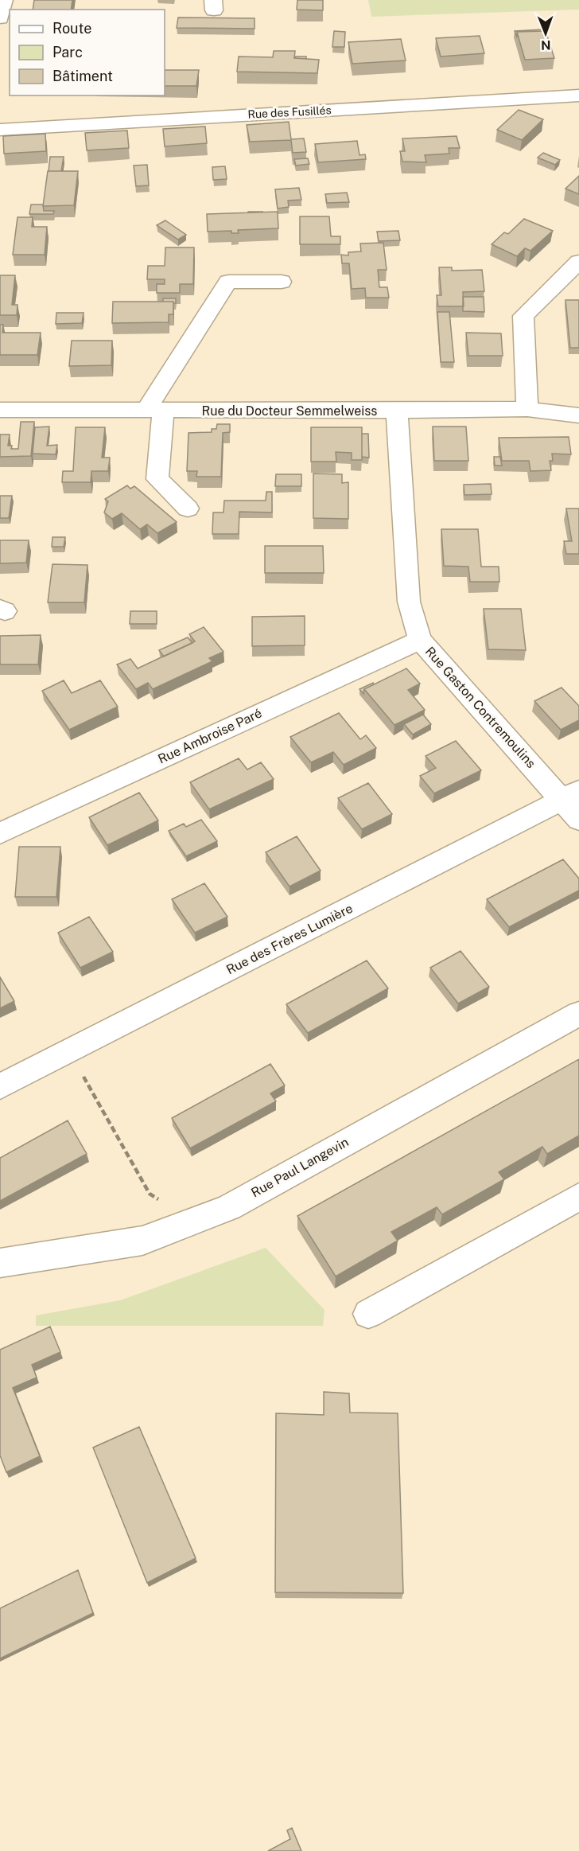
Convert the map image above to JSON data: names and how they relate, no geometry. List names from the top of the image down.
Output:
{
  "streets": {
    "street": [
      "Rue des Fusillés",
      "Rue du Docteur Semmelweiss",
      "Rue Gaston Contremoulins",
      "Rue Ambroise Paré",
      "Rue des Frères Lumière",
      "Rue Paul Langevin"
    ]
  },
  "crossings": [
    ["Rue du Docteur Semmelweiss", "Rue Gaston Contremoulins"],
    ["Rue Gaston Contremoulins", "Rue Ambroise Paré"],
    ["Rue Gaston Contremoulins", "Rue des Frères Lumière"]
  ],
  "legend": ["Route", "Parc", "Bâtiment"],
  "north": "bottom"
}
